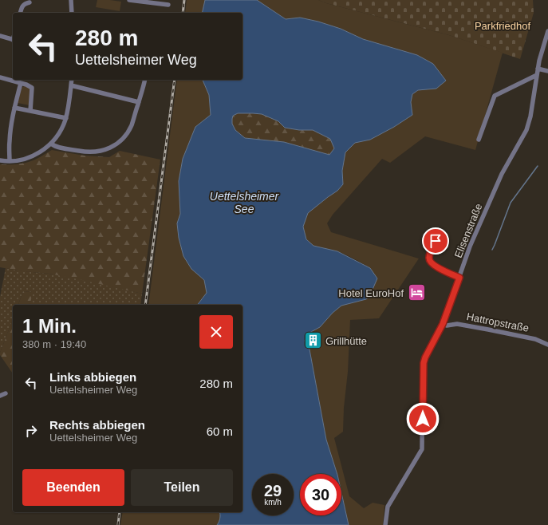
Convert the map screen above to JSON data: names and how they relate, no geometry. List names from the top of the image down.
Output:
{
  "streets": {
    "street": ["Elisenstraße", "Hattropstraße"]
  },
  "crossings": [
    ["Elisenstraße", "Hattropstraße"]
  ],
  "water": ["Uettelsheimer See"],
  "parks": ["Parkfriedhof"],
  "places": {
    "hotel": ["Hotel EuroHof"],
    "building": ["Grillhütte"]
  },
  "page": {
    "turn": ["280 m", "Uettelsheimer Weg"],
    "heading": ["1 Min.", "380 m · 19:40"],
    "list": [
      {
        "name": "Links abbiegen",
        "note": "Uettelsheimer Weg",
        "value": "280 m"
      },
      {
        "name": "Rechts abbiegen",
        "note": "Uettelsheimer Weg",
        "value": "60 m"
      }
    ],
    "buttons": ["Beenden", "Teilen"],
    "speed": "29 km/h",
    "limit": "30"
  }
}
